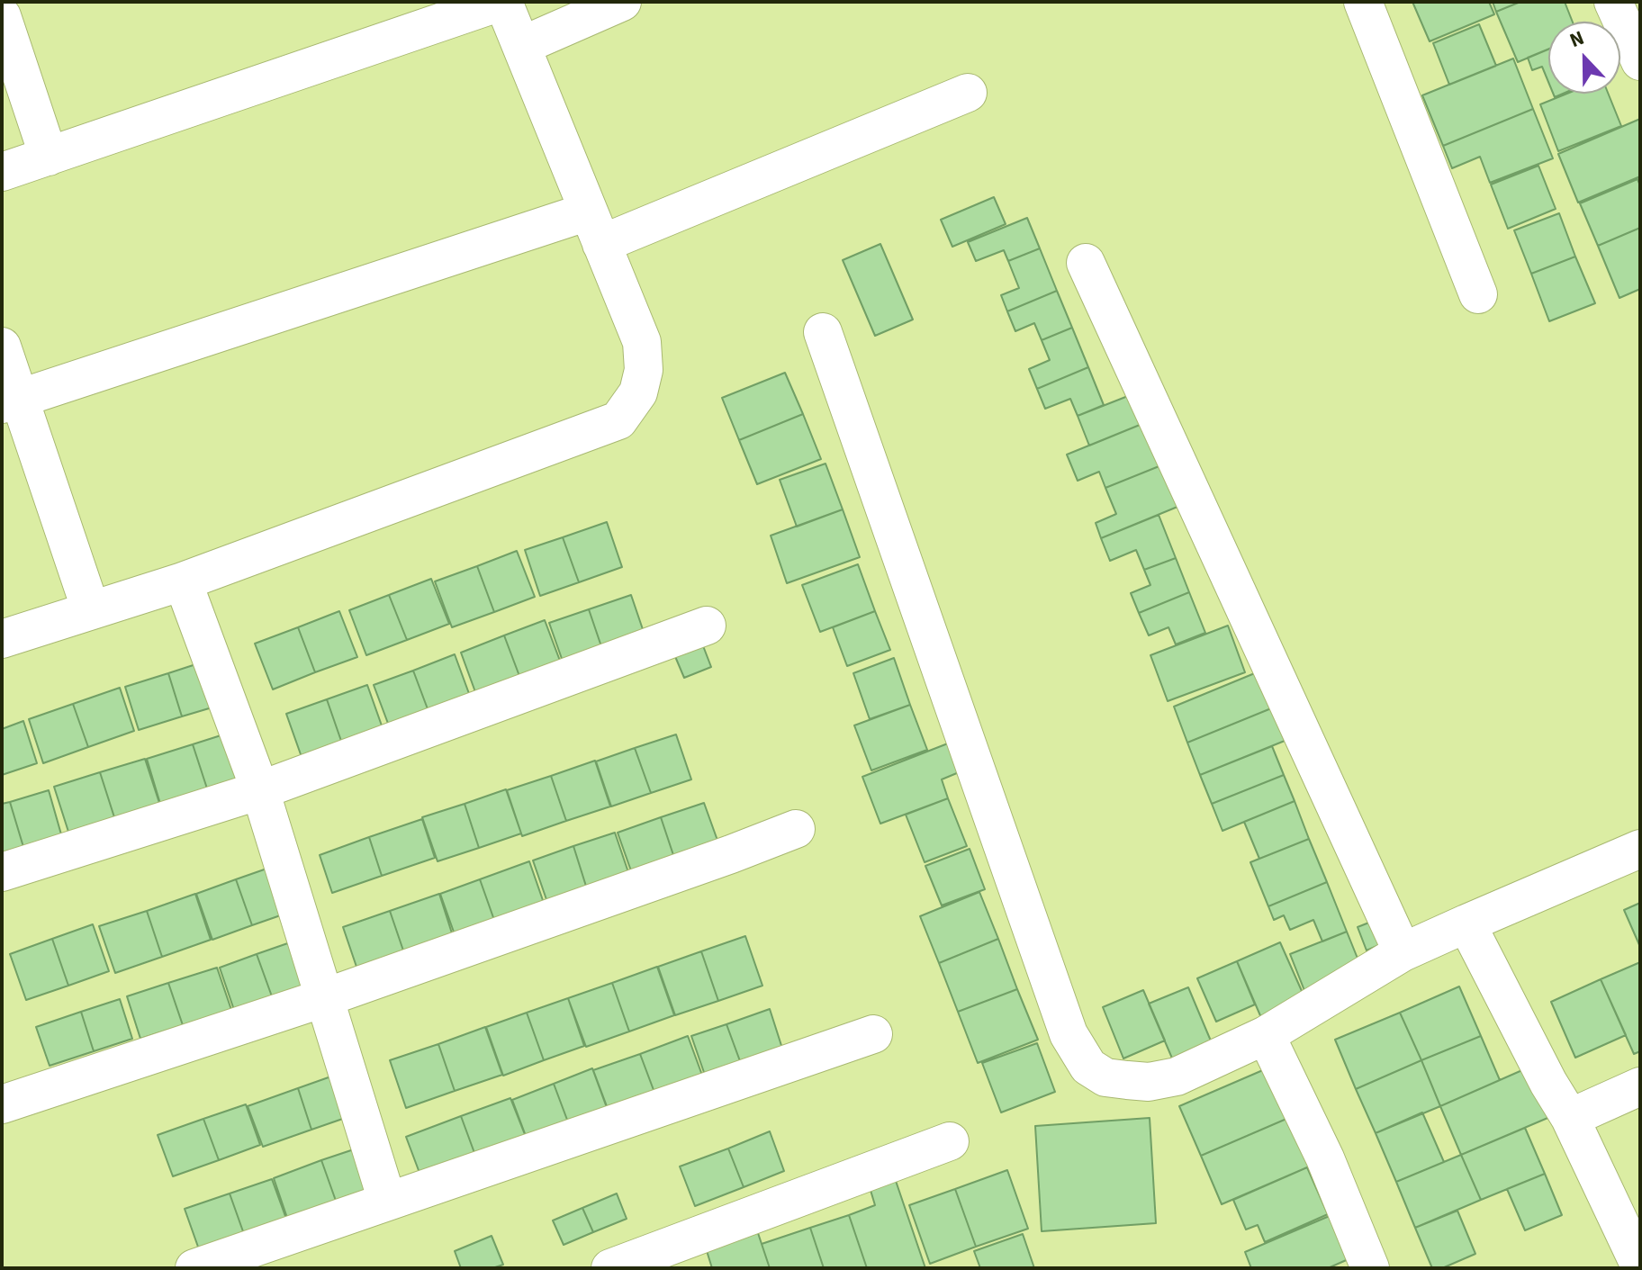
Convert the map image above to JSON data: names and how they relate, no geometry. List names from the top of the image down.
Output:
{
  "north": "top"
}
